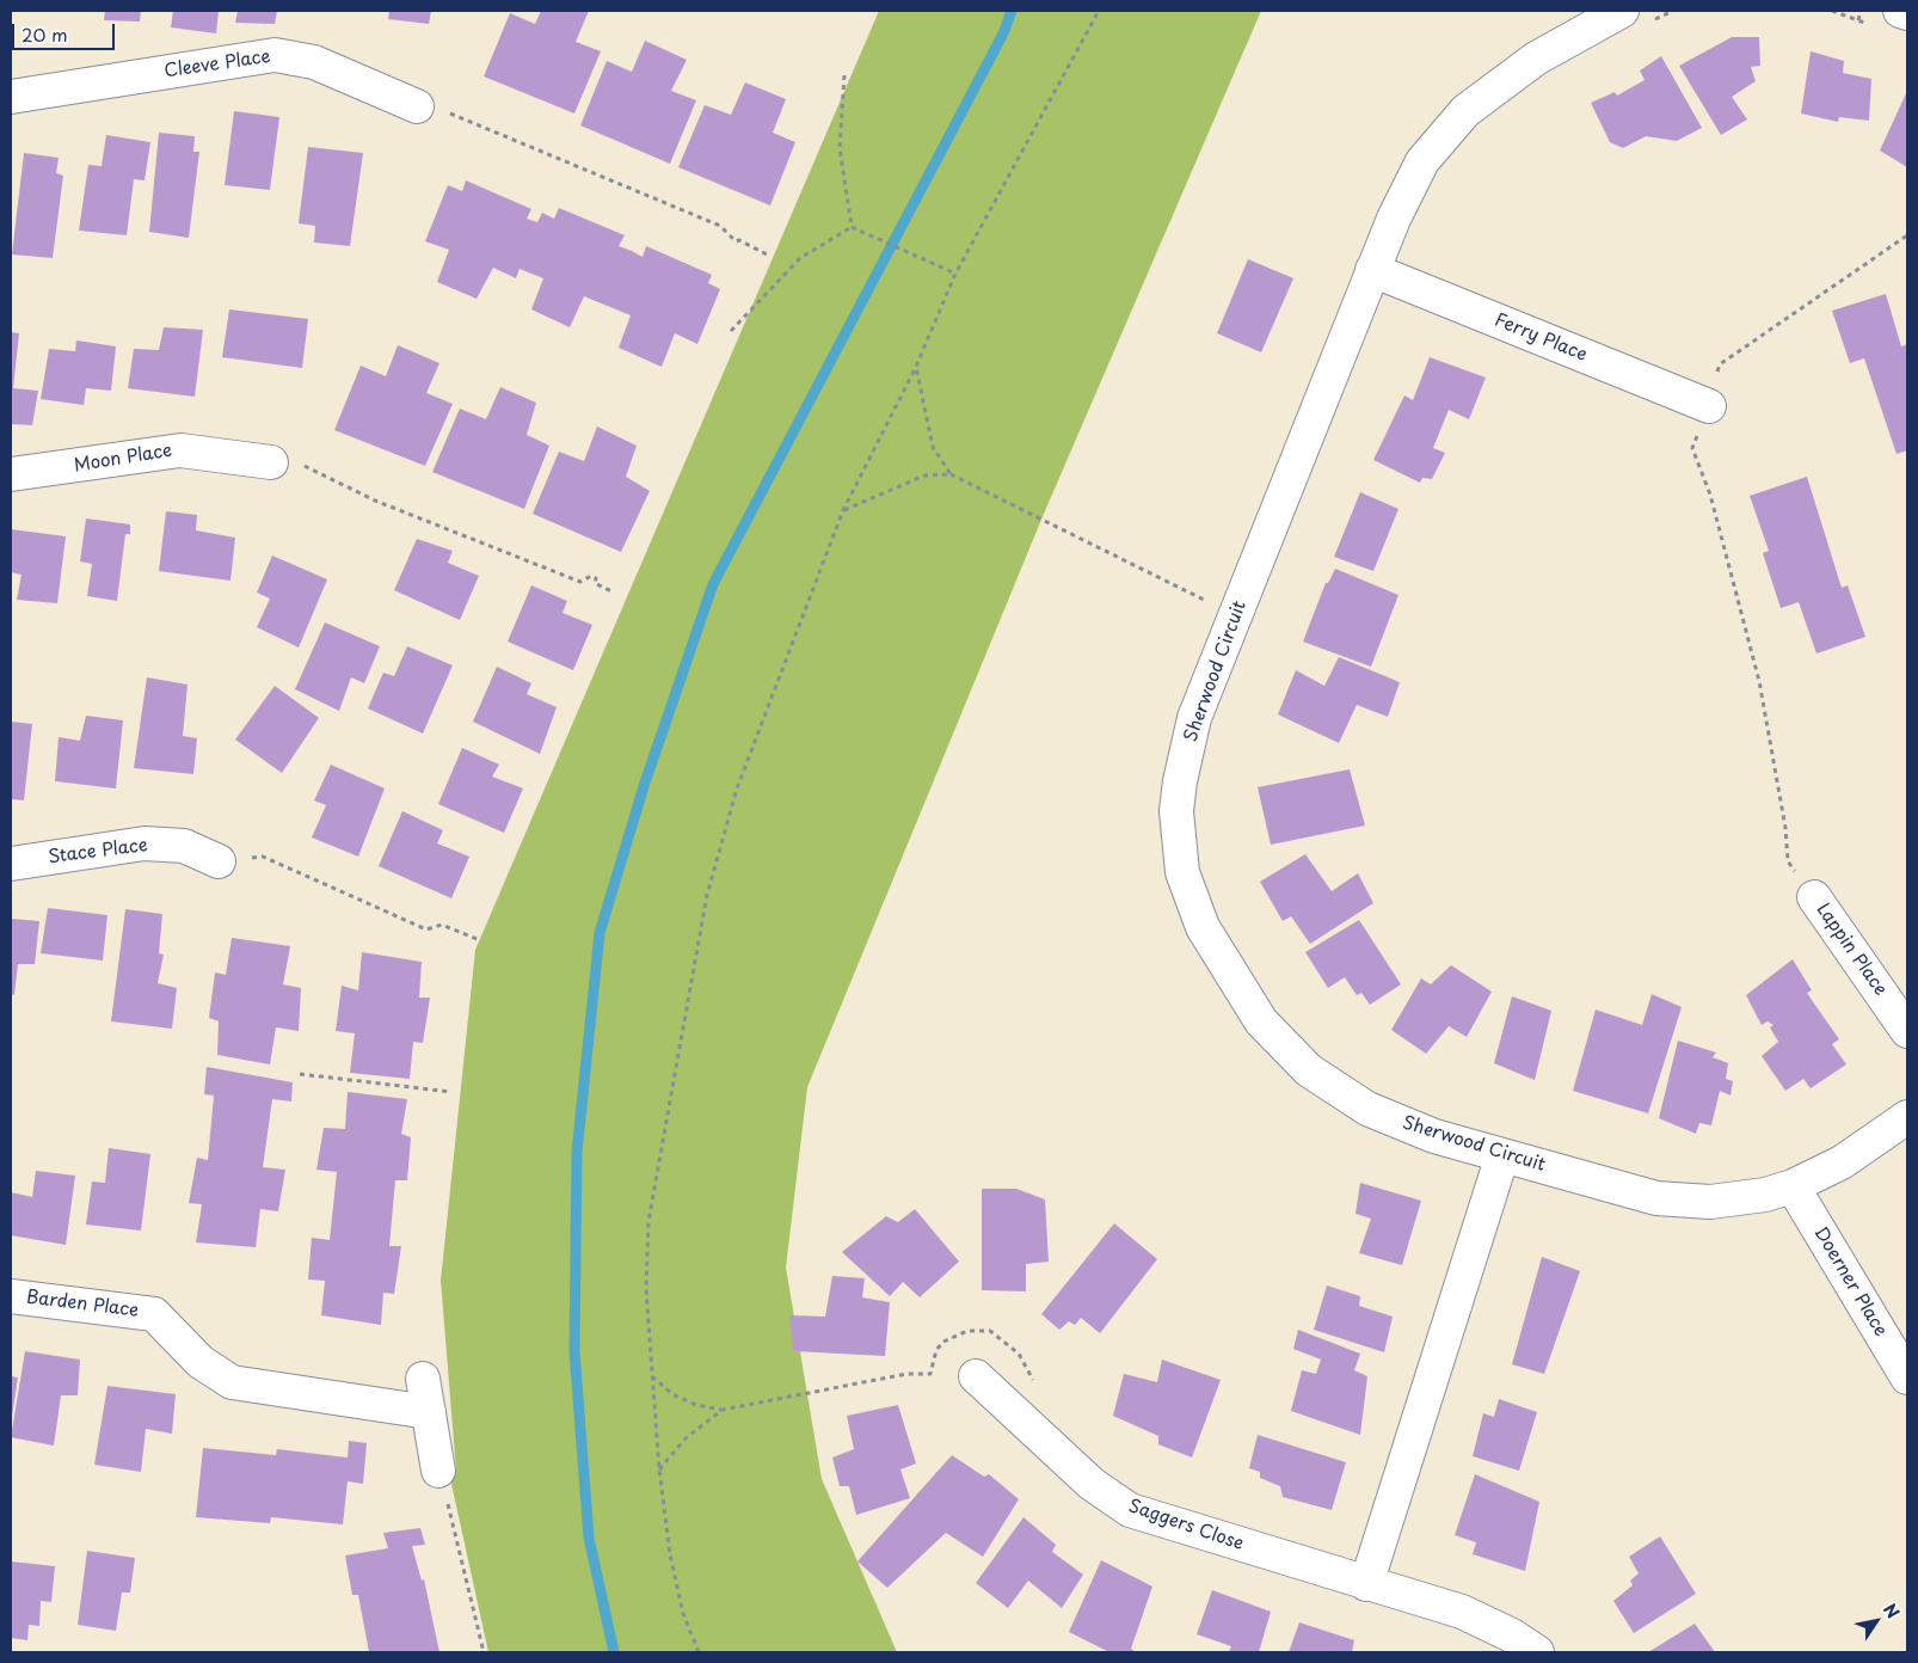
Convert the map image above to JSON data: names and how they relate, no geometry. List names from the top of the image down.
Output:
{
  "streets": {
    "street": [
      "Cleeve Place",
      "Ferry Place",
      "Moon Place",
      "Sherwood Circuit",
      "Stace Place",
      "Lappin Place",
      "Doerner Place",
      "Barden Place",
      "Saggers Close"
    ]
  },
  "crossings": [
    ["Ferry Place", "Sherwood Circuit"],
    ["Sherwood Circuit", "Doerner Place"]
  ],
  "scale_bar": "20 m",
  "north": "top right"
}
